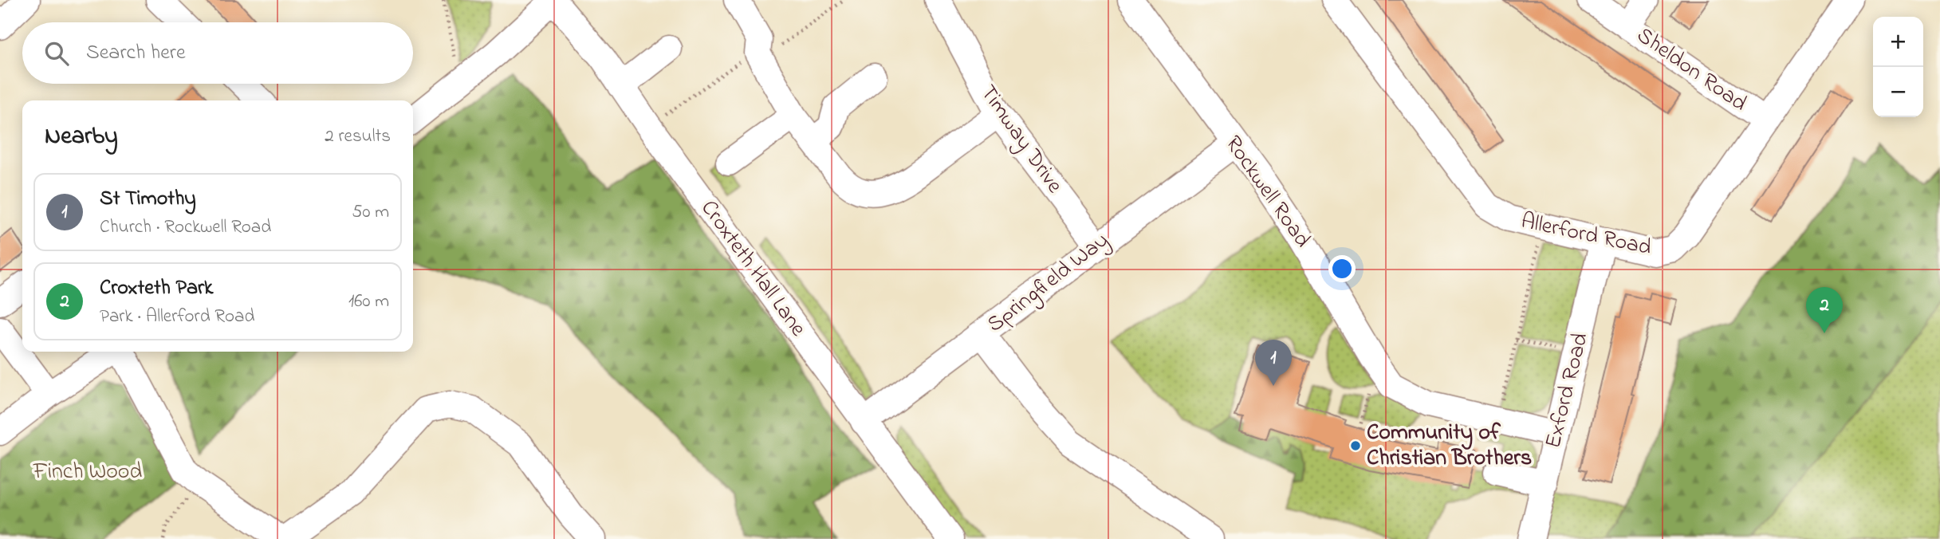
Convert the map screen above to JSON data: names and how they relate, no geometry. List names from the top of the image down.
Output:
{
  "streets": {
    "street": [
      "Sheldon Road",
      "Timway Drive",
      "Rockwell Road",
      "Allerford Road",
      "Croxteth Hall Lane",
      "Springfield Way",
      "Exford Road"
    ]
  },
  "crossings": [
    ["Sheldon Road", "Allerford Road"],
    ["Timway Drive", "Springfield Way"],
    ["Rockwell Road", "Springfield Way"],
    ["Rockwell Road", "Exford Road"],
    ["Allerford Road", "Exford Road"],
    ["Croxteth Hall Lane", "Springfield Way"]
  ],
  "parks": ["Finch Wood"],
  "places": ["Community of Christian Brothers"],
  "page": {
    "map_buttons": ["+", "−"],
    "search": "Search here",
    "heading": ["Nearby", "2 results"],
    "list": [
      {
        "mark": "1",
        "name": "St Timothy",
        "note": "Church · Rockwell Road",
        "value": "50 m"
      },
      {
        "mark": "2",
        "name": "Croxteth Park",
        "note": "Park · Allerford Road",
        "value": "160 m"
      }
    ],
    "pins": ["2", "1"]
  }
}
